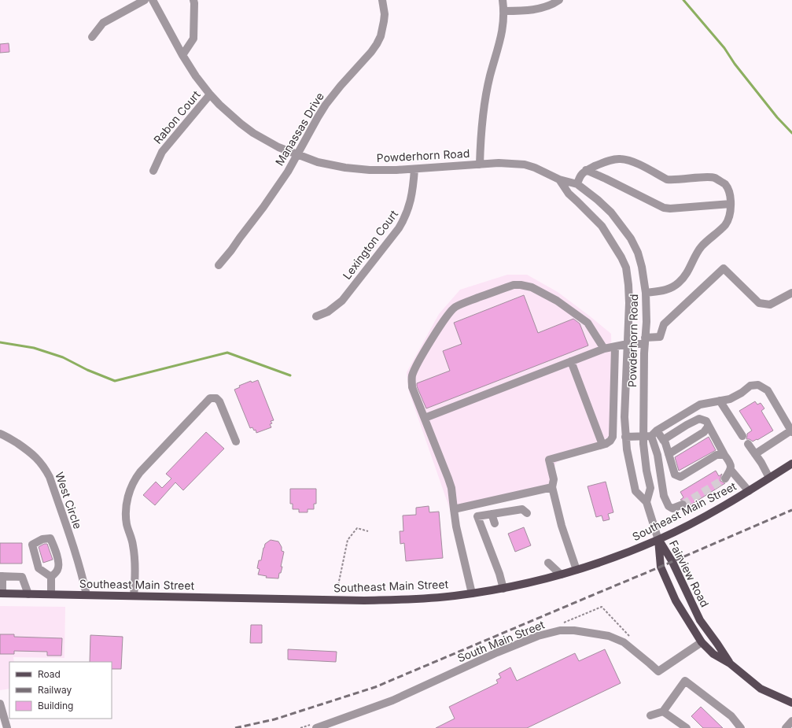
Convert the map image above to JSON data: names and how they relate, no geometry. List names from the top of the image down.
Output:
{
  "streets": {
    "main road": ["Southeast Main Street", "Fairview Road"],
    "street": [
      "Rabon Court",
      "Manassas Drive",
      "Powderhorn Road",
      "Lexington Court",
      "West Circle",
      "South Main Street"
    ]
  },
  "crossings": [
    ["Rabon Court", "Powderhorn Road"],
    ["Manassas Drive", "Powderhorn Road"],
    ["Powderhorn Road", "Lexington Court"],
    ["Powderhorn Road", "Southeast Main Street"],
    ["Powderhorn Road", "Fairview Road"],
    ["West Circle", "Southeast Main Street"],
    ["Southeast Main Street", "Fairview Road"],
    ["Fairview Road", "South Main Street"]
  ],
  "legend": ["Road", "Railway", "Building"]
}
